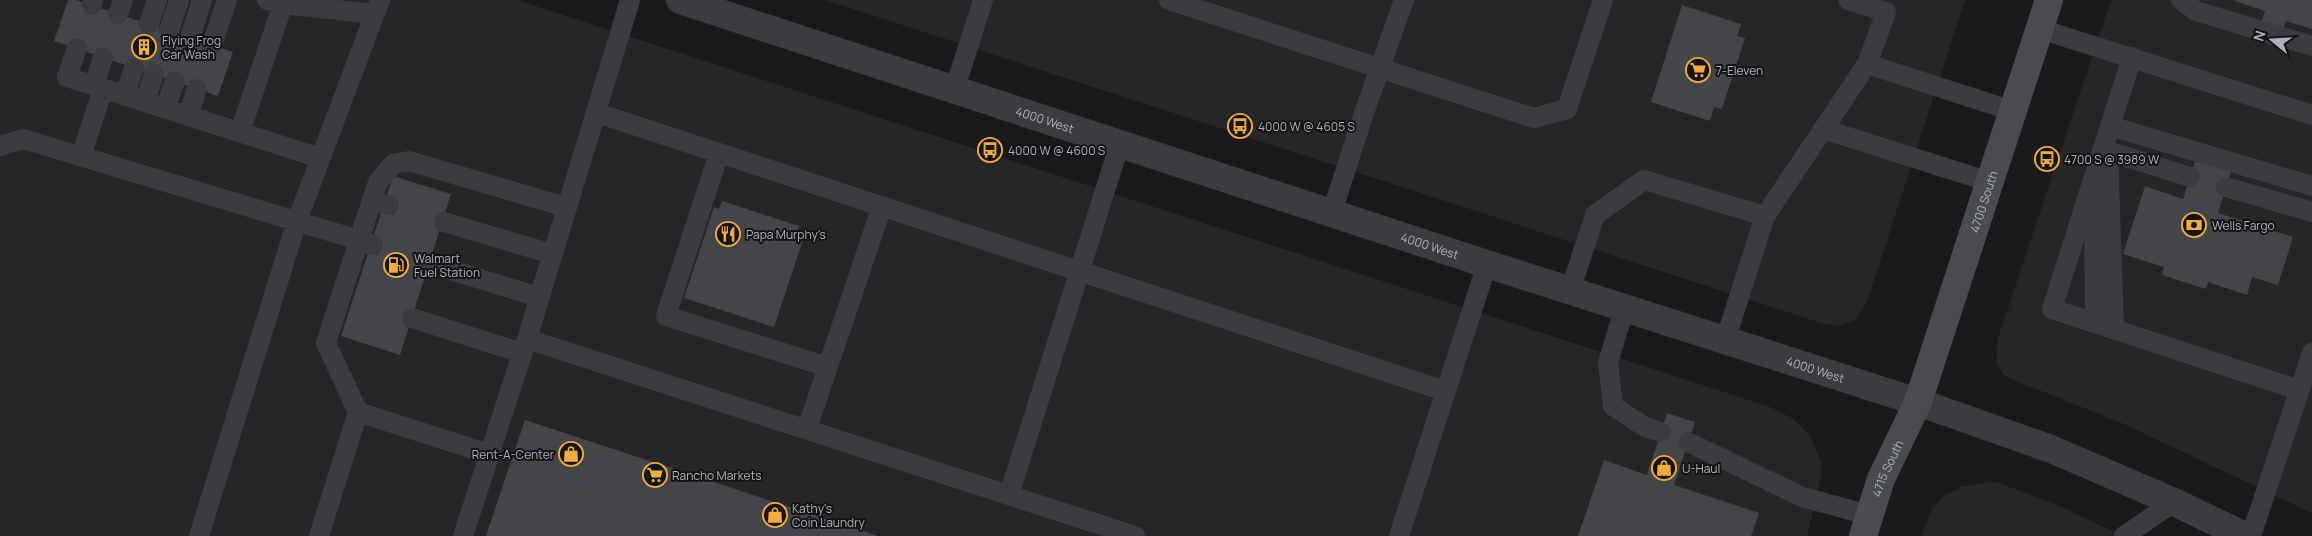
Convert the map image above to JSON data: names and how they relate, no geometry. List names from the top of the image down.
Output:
{
  "streets": {
    "main road": ["4700 South", "4715 South"],
    "street": ["4000 West"]
  },
  "crossings": [
    ["4000 West", "4700 South"],
    ["4000 West", "4715 South"],
    ["4700 South", "4715 South"]
  ],
  "places": {
    "building": ["Flying Frog Car Wash"],
    "supermarket": ["7-Eleven", "Rancho Markets"],
    "bus stop": ["4000 W @ 4605 S", "4000 W @ 4600 S", "4700 S @ 3989 W"],
    "bank": ["Wells Fargo"],
    "restaurant": ["Papa Murphy's"],
    "fuel station": ["Walmart Fuel Station"],
    "shop": ["Rent-A-Center", "U-Haul", "Kathy's Coin Laundry"]
  },
  "north": "left"
}
